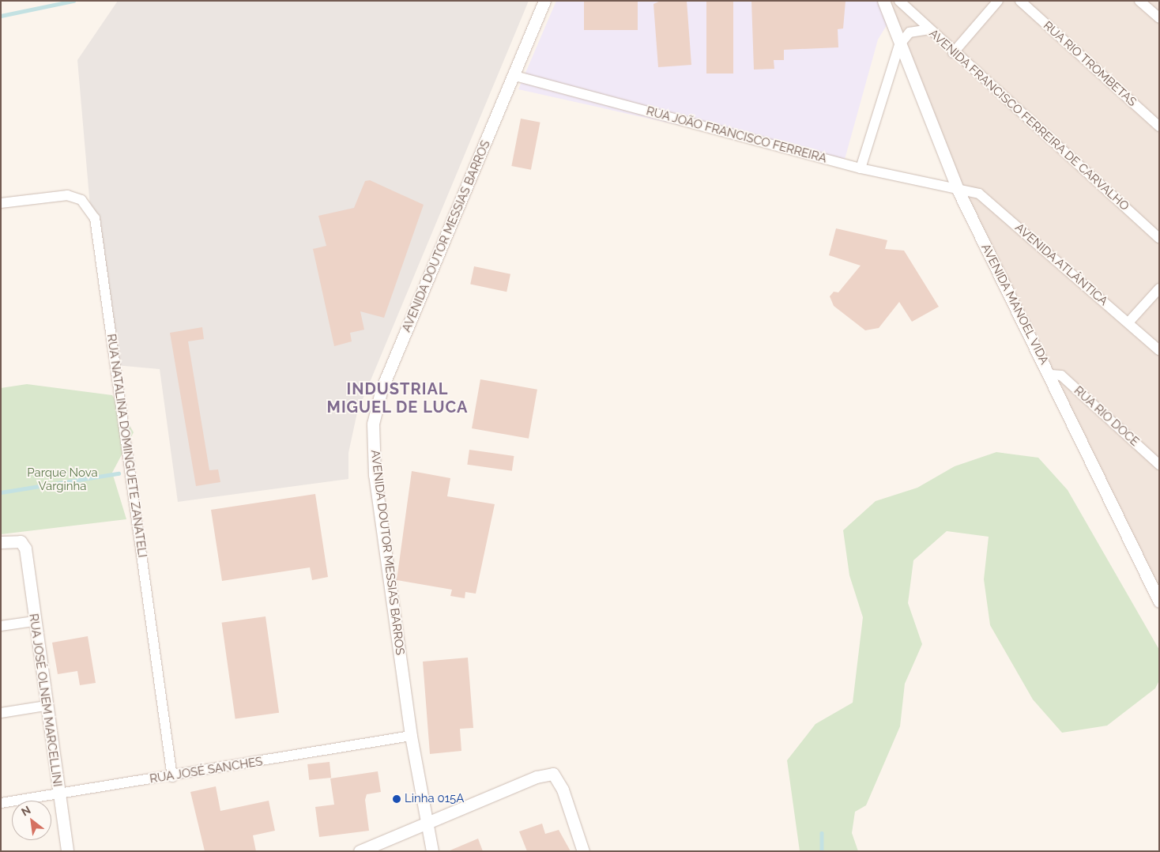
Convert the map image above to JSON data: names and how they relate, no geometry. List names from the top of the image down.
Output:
{
  "streets": {
    "street": [
      "RUA RIO TROMBETAS",
      "AVENIDA FRANCISCO FERREIRA DE CARVALHO",
      "RUA JOÃO FRANCISCO FERREIRA",
      "AVENIDA DOUTOR MESSIAS BARROS",
      "AVENIDA ATLÂNTICA",
      "AVENIDA MANOEL VIDA",
      "RUA RIO DOCE",
      "RUA NATALINA DOMINGUETE ZANATELI",
      "RUA JOSÉ OLNEM MARCELLINI",
      "RUA JOSÉ SANCHES"
    ]
  },
  "crossings": [
    ["RUA JOÃO FRANCISCO FERREIRA", "AVENIDA DOUTOR MESSIAS BARROS"],
    ["RUA JOÃO FRANCISCO FERREIRA", "AVENIDA ATLÂNTICA"],
    ["RUA JOÃO FRANCISCO FERREIRA", "AVENIDA MANOEL VIDA"],
    ["AVENIDA DOUTOR MESSIAS BARROS", "RUA JOSÉ SANCHES"],
    ["AVENIDA ATLÂNTICA", "AVENIDA MANOEL VIDA"],
    ["AVENIDA MANOEL VIDA", "RUA RIO DOCE"],
    ["RUA NATALINA DOMINGUETE ZANATELI", "RUA JOSÉ SANCHES"],
    ["RUA JOSÉ OLNEM MARCELLINI", "RUA JOSÉ SANCHES"]
  ],
  "districts": ["INDUSTRIAL MIGUEL DE LUCA"],
  "parks": ["Parque Nova Varginha"],
  "places": ["Linha 015A"],
  "north": "top left"
}
